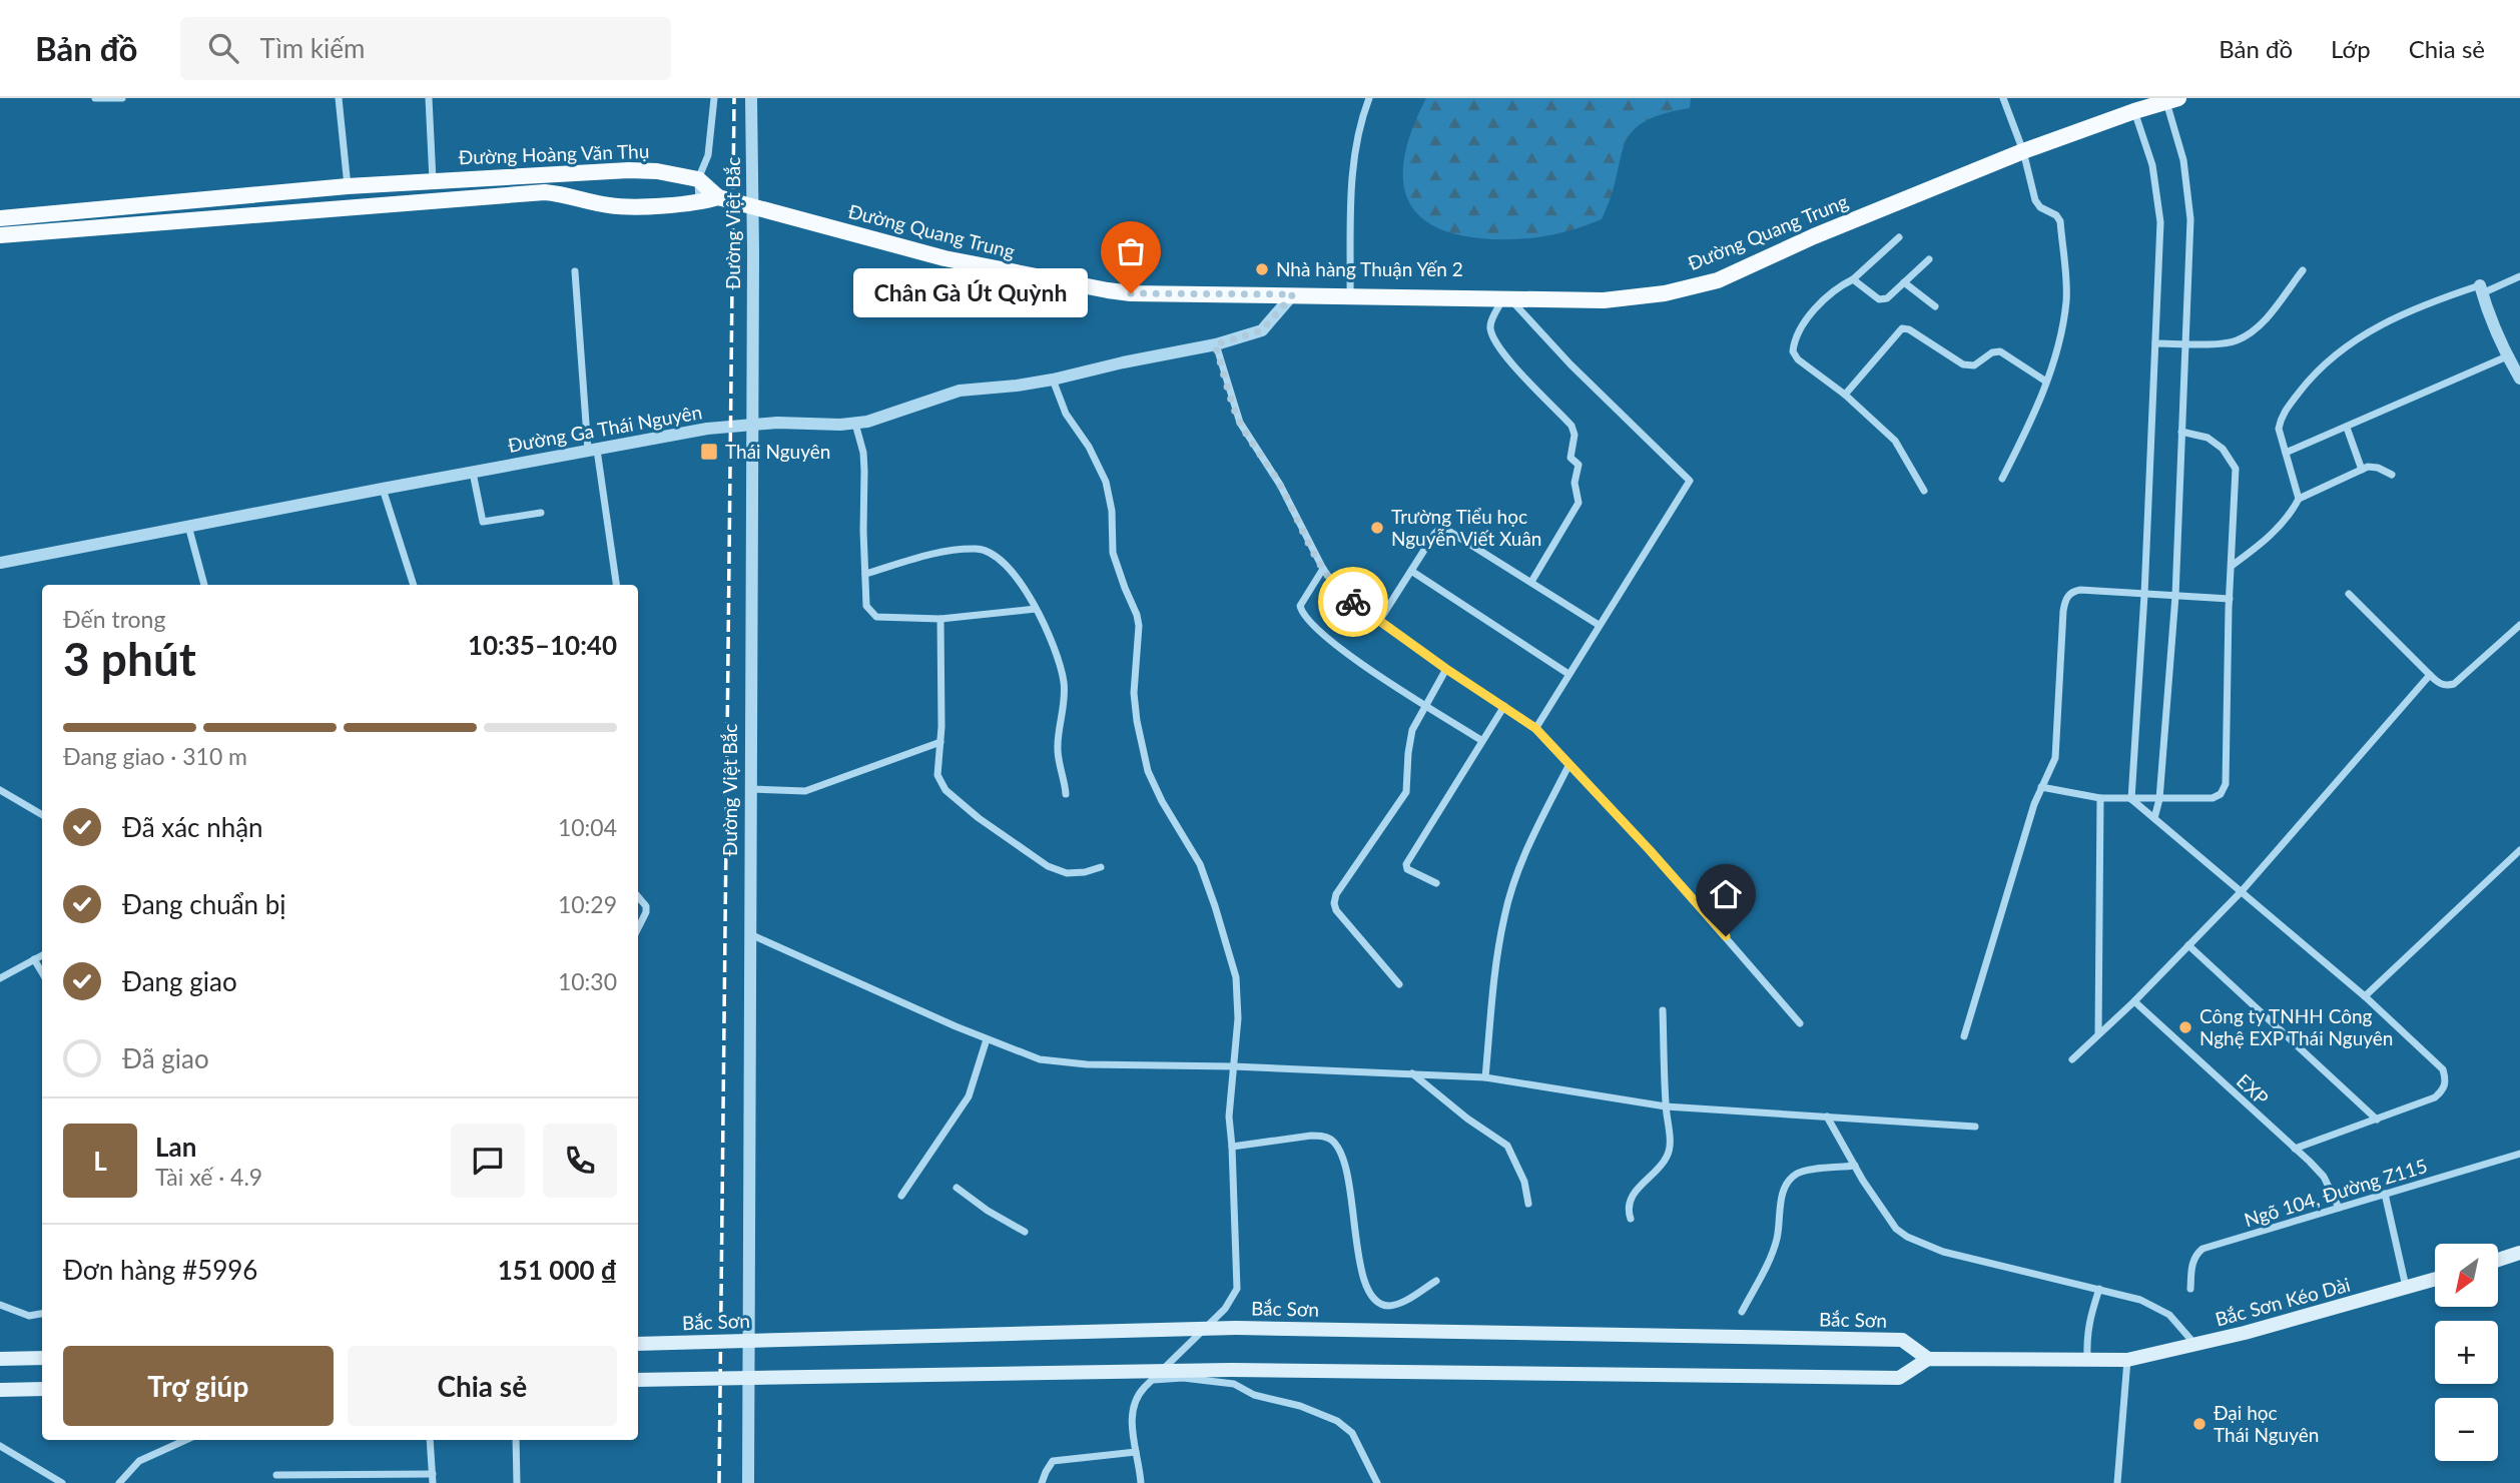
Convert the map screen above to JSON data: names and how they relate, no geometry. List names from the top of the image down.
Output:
{
  "streets": {
    "main road": [
      "Đường Hoàng Văn Thụ",
      "Đường Quang Trung",
      "Bắc Sơn Kéo Dài",
      "Bắc Sơn"
    ],
    "street": [
      "Đường Việt Bắc",
      "Đường Ga Thái Nguyên",
      "EXP",
      "Ngõ 104, Đường Z115"
    ]
  },
  "crossings": [
    ["Đường Hoàng Văn Thụ", "Đường Quang Trung"],
    ["Đường Việt Bắc", "Đường Quang Trung"],
    ["Đường Việt Bắc", "Đường Ga Thái Nguyên"],
    ["Đường Quang Trung", "Đường Ga Thái Nguyên"],
    ["EXP", "Ngõ 104, Đường Z115"]
  ],
  "places": {
    "other": [
      "Nhà hàng Thuận Yến 2",
      "Chân Gà Út Quỳnh",
      "Trường Tiểu học Nguyễn Viết Xuân",
      "Công ty TNHH Công Nghệ EXP Thái Nguyên",
      "Đại học Thái Nguyên"
    ],
    "transit": ["Thái Nguyên"]
  },
  "north": "bottom left",
  "page": {
    "header": "Bản đồ",
    "search": "Tìm kiếm",
    "nav": ["Bản đồ", "Lớp", "Chia sẻ"],
    "bubble": "Chân Gà Út Quỳnh",
    "heading": ["3 phút", "Đến trong", "10:35–10:40"],
    "panel": [
      "Lan",
      "Tài xế · 4.9",
      "Đơn hàng #5996",
      "151 000 ₫"
    ],
    "bar": "Đang giao · 310 m",
    "list": [
      ["Đã xác nhận", "10:04"],
      ["Đang chuẩn bị", "10:29"],
      ["Đang giao", "10:30"],
      "Đã giao"
    ],
    "round": "L",
    "map_buttons": ["+", "−"],
    "buttons": ["Trợ giúp", "Chia sẻ"]
  }
}
